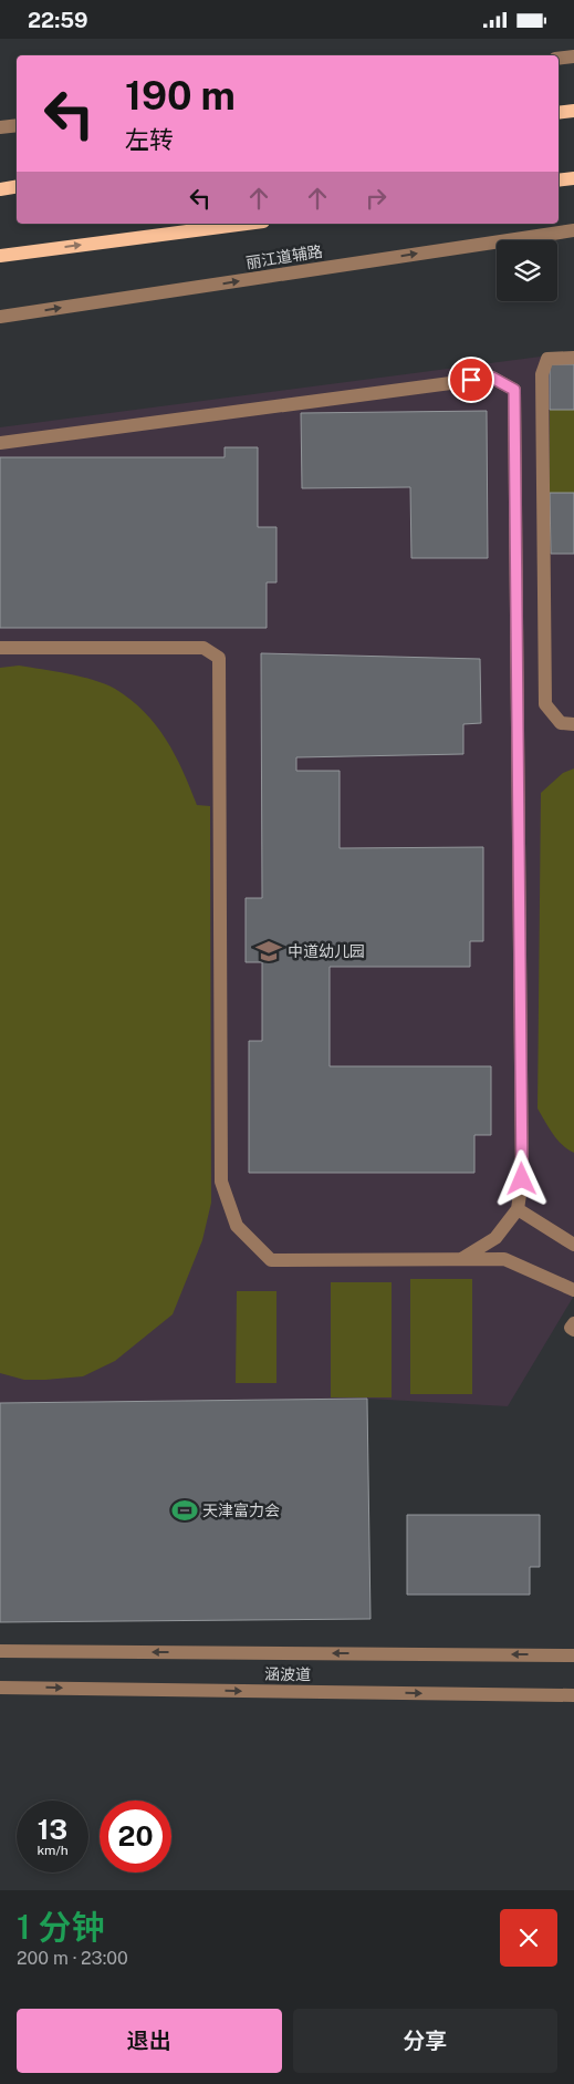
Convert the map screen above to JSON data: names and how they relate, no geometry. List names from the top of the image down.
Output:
{
  "streets": {
    "street": ["丽江道辅路", "涵波道"]
  },
  "one_way": ["丽江道辅路"],
  "places": {
    "school or university": ["中道幼儿园"],
    "sports": ["天津富力会"]
  },
  "page": {
    "status": "22:59",
    "turn": ["190 m", "左转"],
    "speed": "13 km/h",
    "limit": "20",
    "heading": ["1 分钟", "200 m · 23:00"],
    "buttons": ["退出", "分享"]
  }
}
